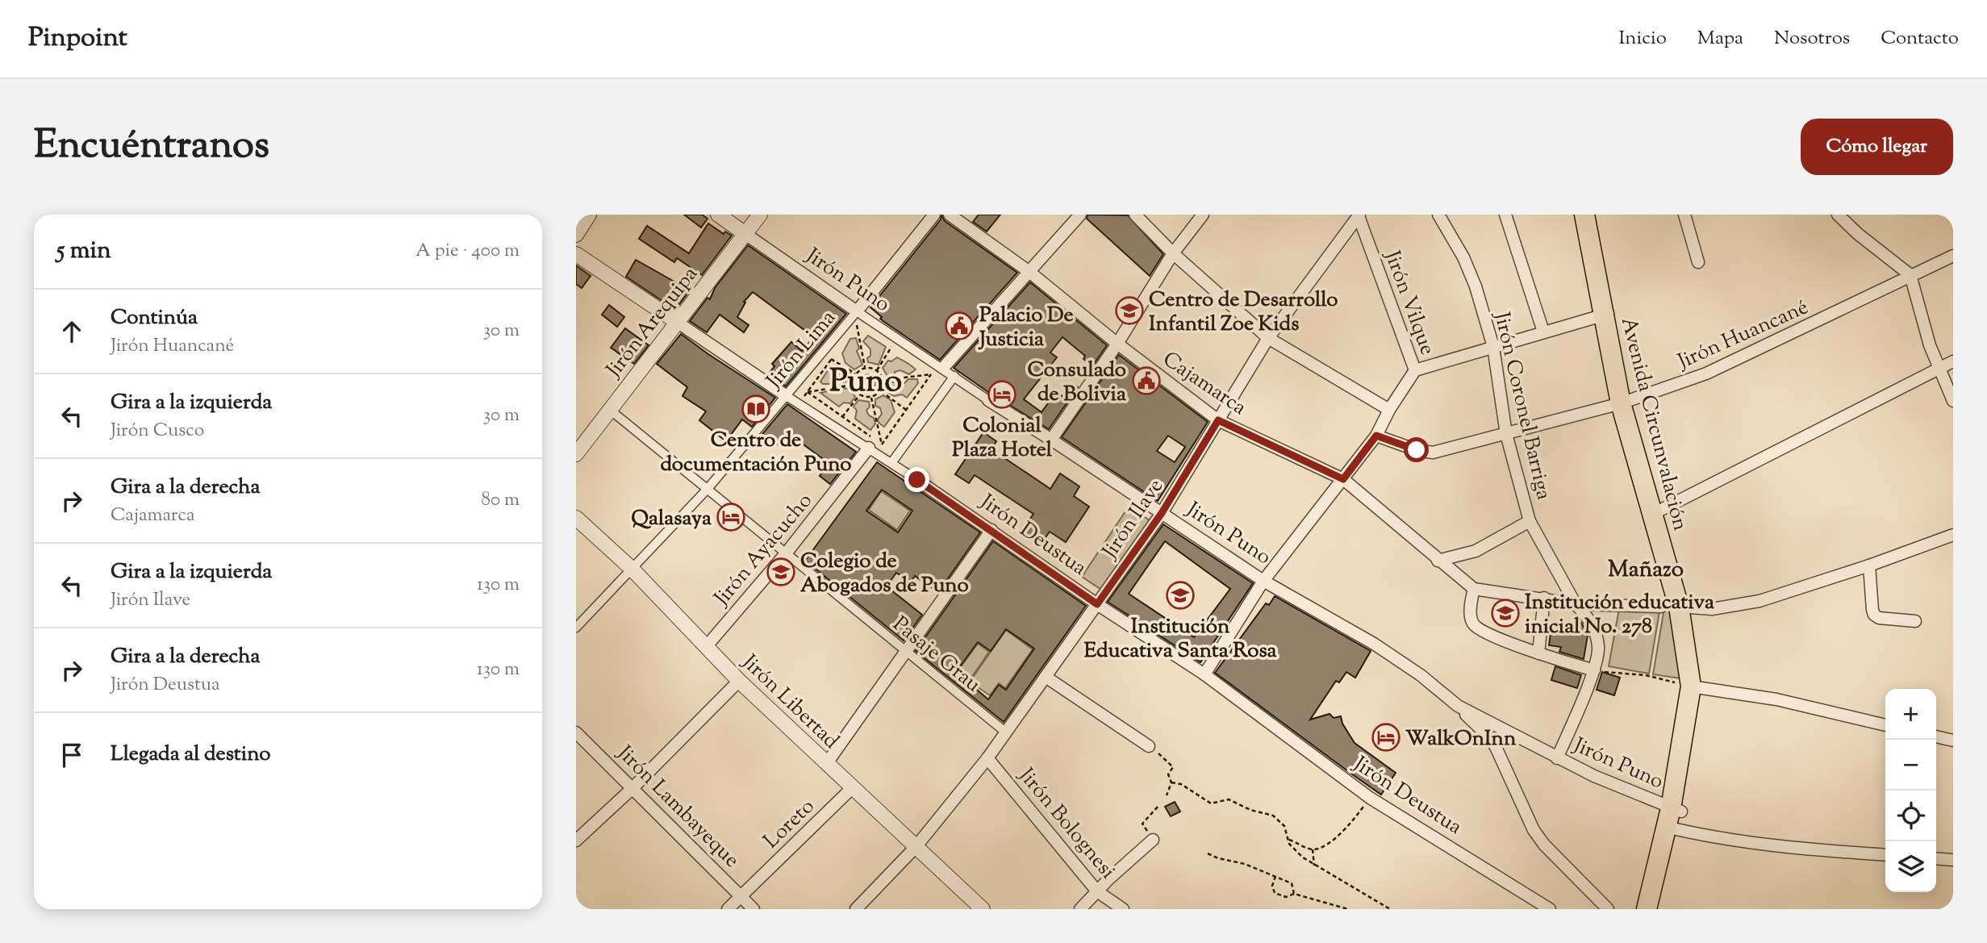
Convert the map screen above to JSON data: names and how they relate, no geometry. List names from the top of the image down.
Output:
{
  "streets": {
    "highway": ["Avenida Circunvalación"],
    "street": [
      "Jirón Puno",
      "Jirón Vilque",
      "Jirón Arequipa",
      "Jirón Huancané",
      "Jirón Lima",
      "Cajamarca",
      "Jirón Coronel Barriga",
      "Jirón Ilave",
      "Jirón Deustua",
      "Jirón Ayacucho",
      "Pasaje Grau",
      "Jirón Libertad",
      "Jirón Lambayeque",
      "Loreto",
      "Jirón Bolognesi"
    ]
  },
  "crossings": [
    ["Jirón Puno", "Jirón Arequipa"],
    ["Jirón Puno", "Jirón Lima"],
    ["Jirón Puno", "Jirón Coronel Barriga"],
    ["Jirón Puno", "Avenida Circunvalación"],
    ["Jirón Puno", "Jirón Ilave"],
    ["Jirón Vilque", "Jirón Ilave"],
    ["Jirón Arequipa", "Jirón Deustua"],
    ["Jirón Arequipa", "Pasaje Grau"],
    ["Jirón Huancané", "Jirón Coronel Barriga"],
    ["Jirón Huancané", "Avenida Circunvalación"],
    ["Jirón Lima", "Jirón Deustua"],
    ["Jirón Lima", "Pasaje Grau"],
    ["Jirón Lima", "Jirón Libertad"],
    ["Cajamarca", "Jirón Ilave"],
    ["Jirón Ilave", "Jirón Deustua"],
    ["Jirón Ilave", "Pasaje Grau"],
    ["Jirón Ilave", "Jirón Libertad"],
    ["Jirón Ilave", "Jirón Bolognesi"],
    ["Jirón Deustua", "Jirón Ayacucho"],
    ["Jirón Ayacucho", "Pasaje Grau"],
    ["Jirón Ayacucho", "Jirón Libertad"],
    ["Jirón Libertad", "Loreto"],
    ["Jirón Lambayeque", "Loreto"]
  ],
  "districts": ["Puno", "Mañazo"],
  "places": {
    "school or university": [
      "Centro de Desarrollo Infantil Zoe Kids",
      "Colegio de Abogados de Puno",
      "Institución Educativa Santa Rosa",
      "Institución educativa inicial No. 278"
    ],
    "public building": ["Palacio De Justicia", "Consulado de Bolivia"],
    "hotel": ["Colonial Plaza Hotel", "Qalasaya", "WalkOnInn"],
    "library": ["Centro de documentación Puno"]
  },
  "page": {
    "header": "Pinpoint",
    "nav": [
      "Inicio",
      "Mapa",
      "Nosotros",
      "Contacto"
    ],
    "title": "Encuéntranos",
    "buttons": "Cómo llegar",
    "heading": ["5 min", "A pie · 400 m"],
    "list": [
      ["Continúa", "Jirón Huancané", "30 m"],
      ["Gira a la izquierda", "Jirón Cusco", "30 m"],
      ["Gira a la derecha", "Cajamarca", "80 m"],
      ["Gira a la izquierda", "Jirón Ilave", "130 m"],
      ["Gira a la derecha", "Jirón Deustua", "130 m"],
      "Llegada al destino"
    ],
    "map_buttons": ["+", "−"]
  }
}
